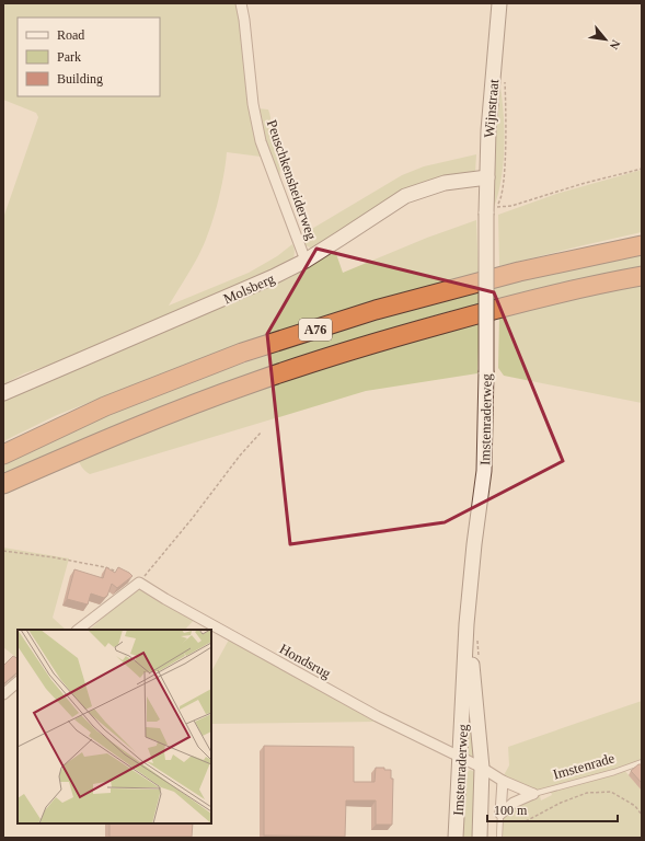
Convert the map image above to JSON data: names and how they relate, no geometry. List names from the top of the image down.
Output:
{
  "streets": {
    "highway": ["A76"],
    "street": [
      "Wijnstraat",
      "Peuschkensheiderweg",
      "Molsberg",
      "Imstenraderweg",
      "Hondsrug",
      "Imstenrade"
    ]
  },
  "crossings": [
    ["Wijnstraat", "Molsberg"],
    ["Wijnstraat", "Imstenraderweg"],
    ["Peuschkensheiderweg", "Molsberg"],
    ["Imstenraderweg", "Hondsrug"]
  ],
  "legend": ["Road", "Park", "Building"],
  "scale_bar": "100 m",
  "north": "bottom right"
}
